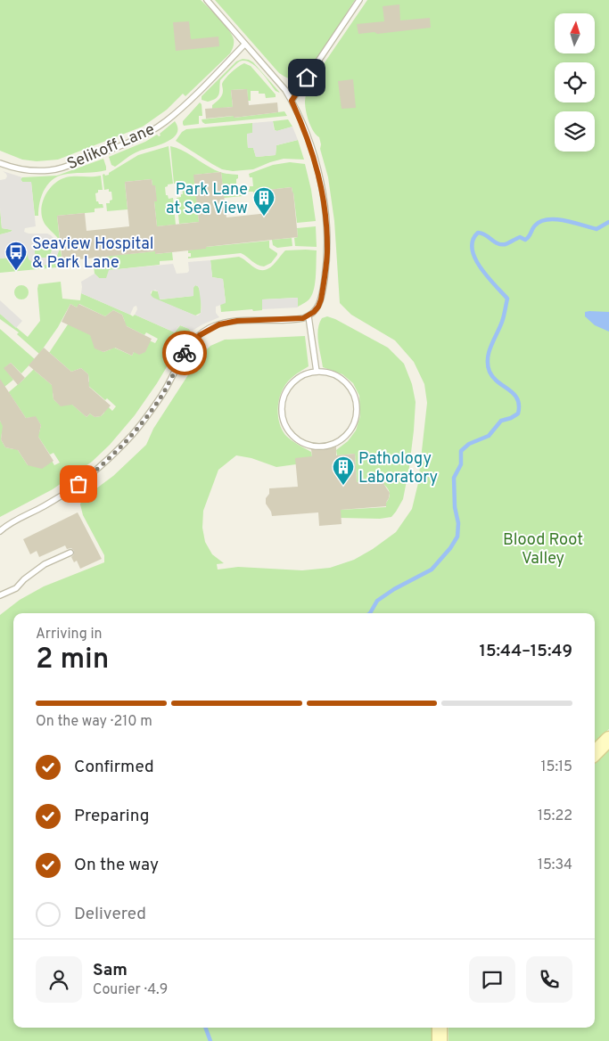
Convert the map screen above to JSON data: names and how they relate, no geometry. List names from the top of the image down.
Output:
{
  "streets": {
    "lane": ["Selikoff Lane"]
  },
  "parks": ["Blood Root Valley"],
  "places": {
    "building": ["Park Lane at Sea View", "Pathology Laboratory"],
    "bus stop": ["Seaview Hospital & Park Lane"]
  },
  "north": "top",
  "page": {
    "heading": ["2 min", "Arriving in", "15:44–15:49"],
    "panel": ["Sam", "Courier · 4.9"],
    "bar": "On the way · 210 m",
    "list": [
      ["Confirmed", "15:15"],
      ["Preparing", "15:22"],
      ["On the way", "15:34"],
      "Delivered"
    ]
  }
}
